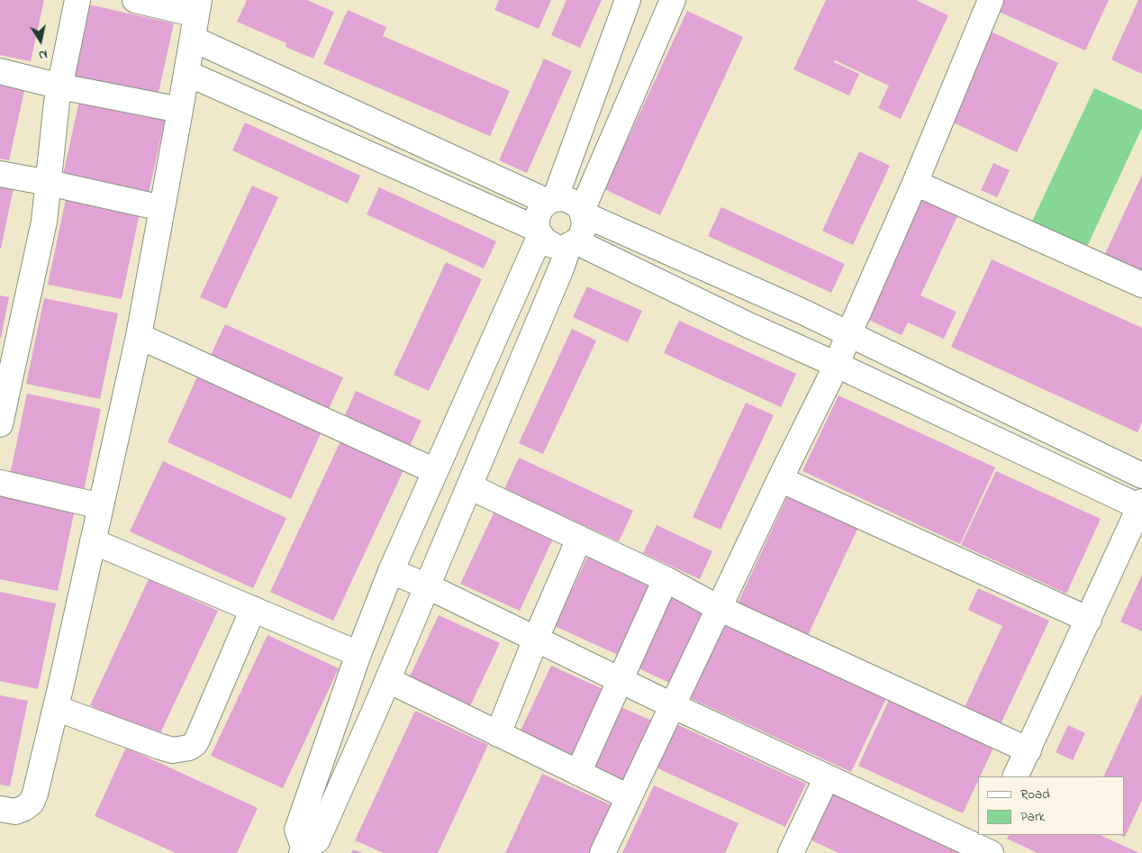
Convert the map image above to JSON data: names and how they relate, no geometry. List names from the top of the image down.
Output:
{
  "legend": ["Road", "Park"],
  "north": "bottom"
}
